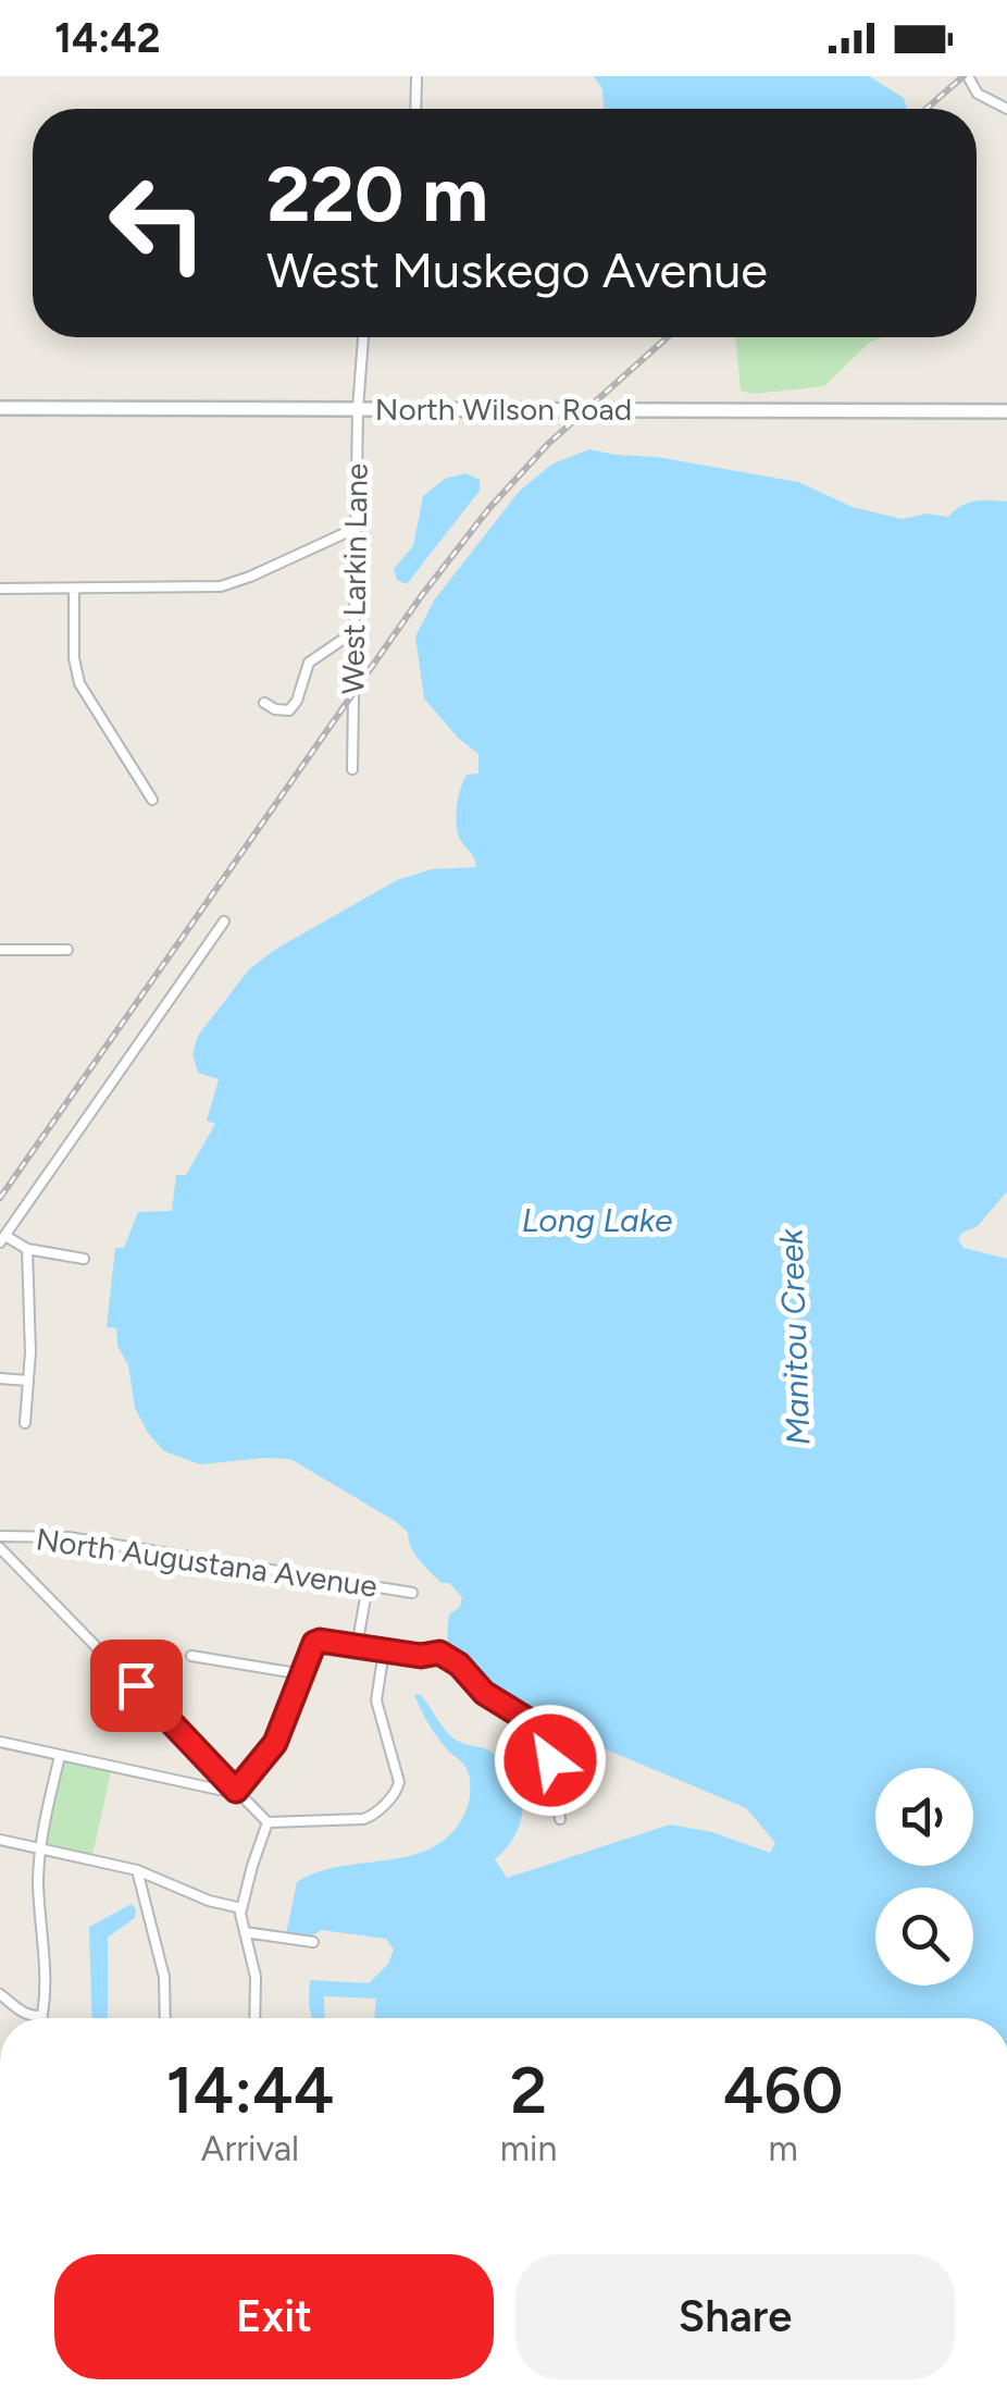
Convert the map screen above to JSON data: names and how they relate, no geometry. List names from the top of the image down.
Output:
{
  "streets": {
    "street": ["North Wilson Road", "West Larkin Lane", "North Augustana Avenue"]
  },
  "crossings": [
    ["North Wilson Road", "West Larkin Lane"]
  ],
  "water": ["Long Lake", "Manitou Creek"],
  "page": {
    "status": "14:42",
    "turn": ["220 m", "West Muskego Avenue"],
    "eta": [
      "14:44",
      "Arrival",
      "2",
      "min",
      "460",
      "m"
    ],
    "buttons": ["Exit", "Share"]
  }
}
